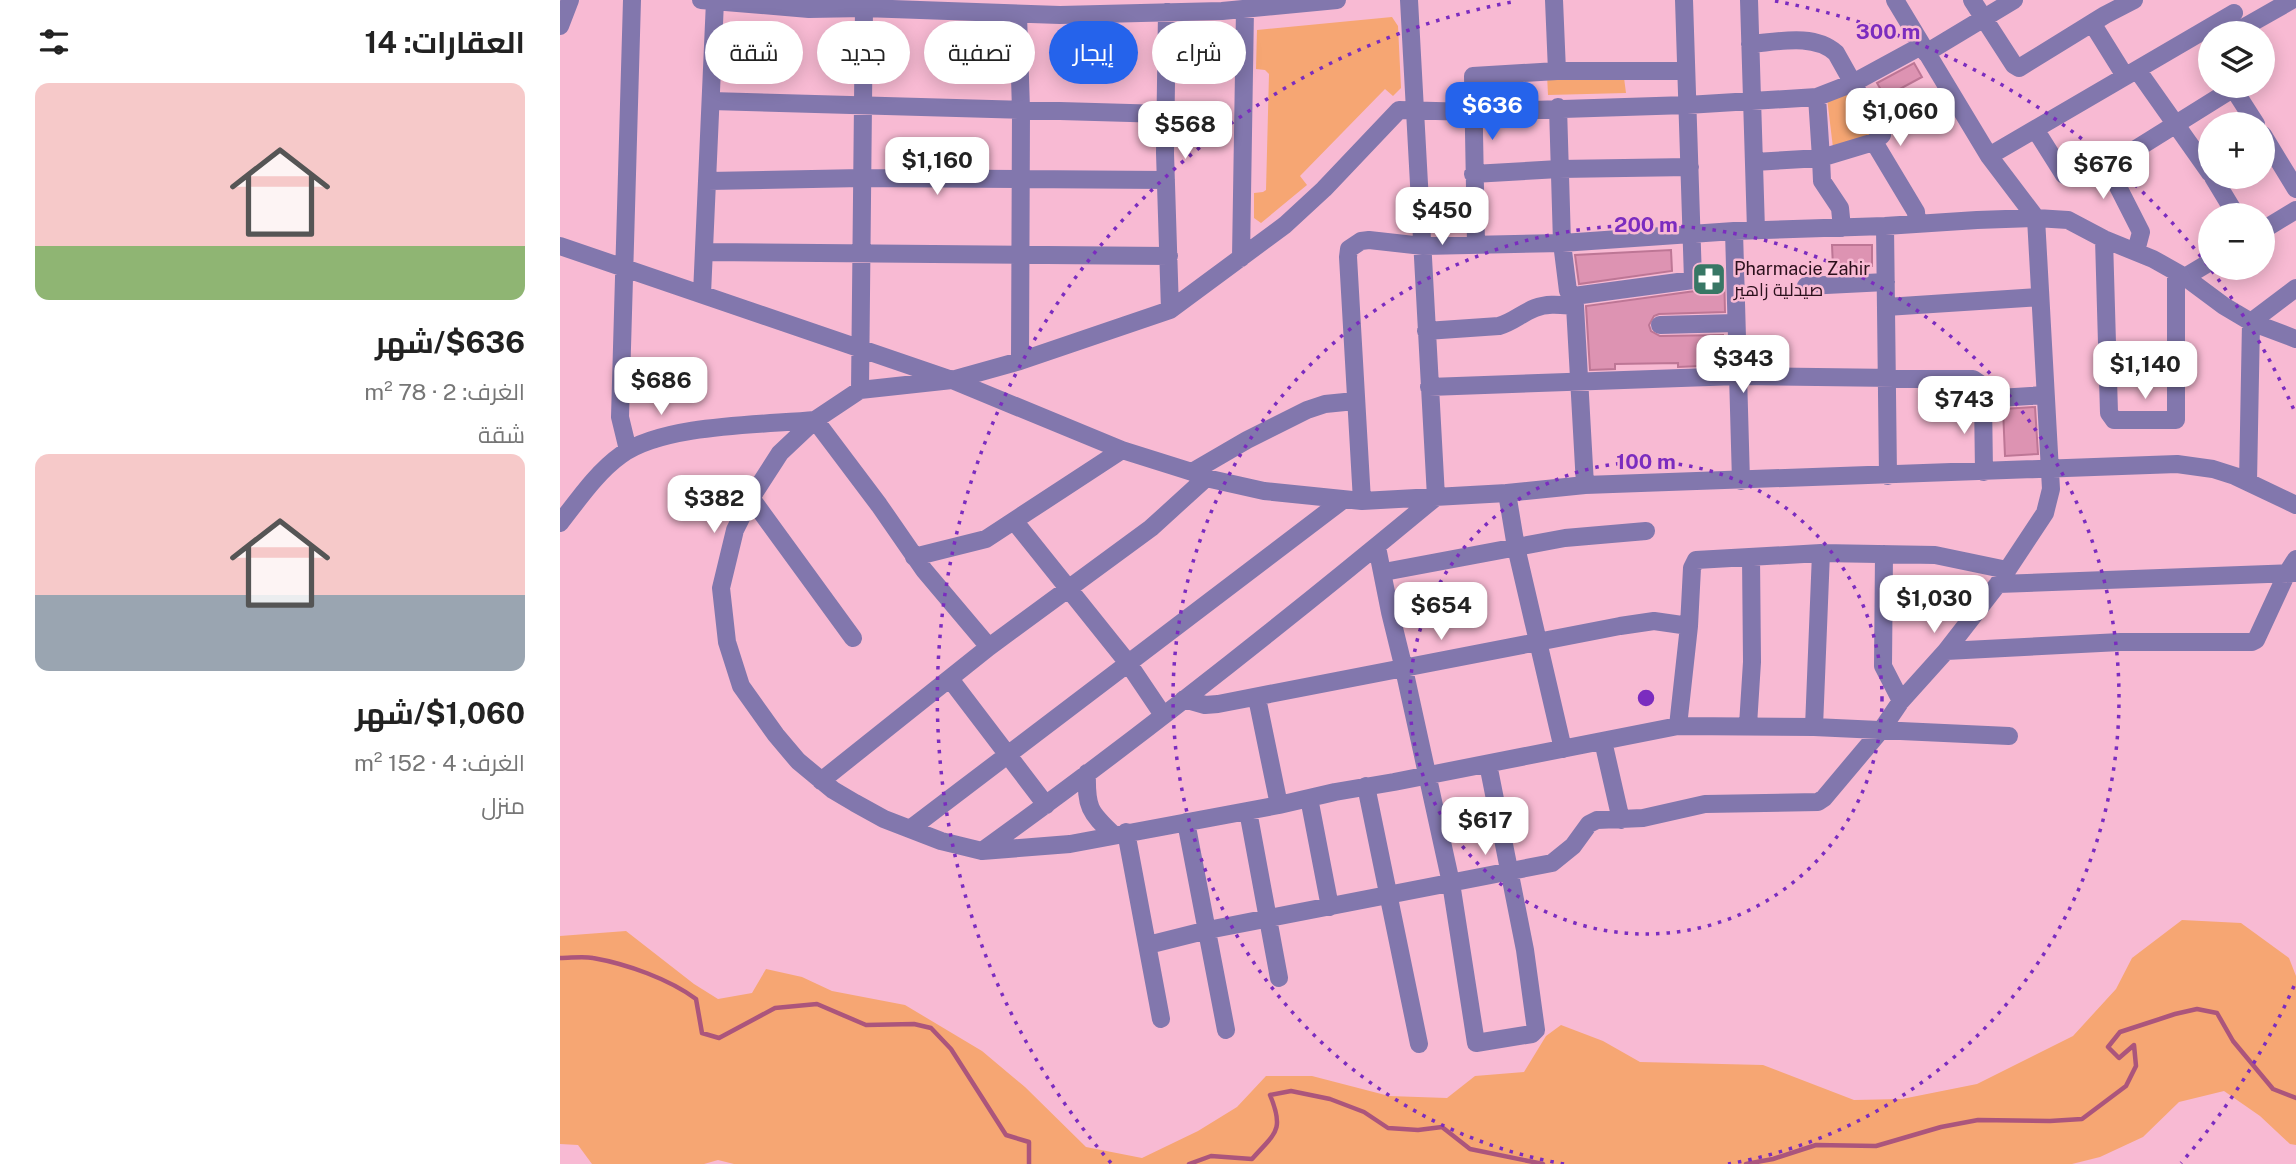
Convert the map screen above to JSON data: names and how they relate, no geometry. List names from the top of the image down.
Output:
{
  "places": {
    "pharmacy": ["Pharmacie Zahir صيدلية زاهير"]
  },
  "page": {
    "heading": "العقارات: 14",
    "map_buttons": ["+", "−"],
    "chip": [
      "شراء",
      "إيجار",
      "تصفية",
      "جديد",
      "شقة"
    ],
    "price": [
      "$636",
      "$1,060",
      "$568",
      "$1,160",
      "$676",
      "$450",
      "$343",
      "$1,140",
      "$686",
      "$743",
      "$382",
      "$1,030",
      "$654",
      "$617"
    ],
    "list": [
      {
        "name": "$636/شهر",
        "note": "الغرف: 2 · 78 m² · شقة"
      },
      {
        "name": "$1,060/شهر",
        "note": "الغرف: 4 · 152 m² · منزل"
      }
    ]
  },
  "rings": ["300 m", "200 m", "100 m"]
}
